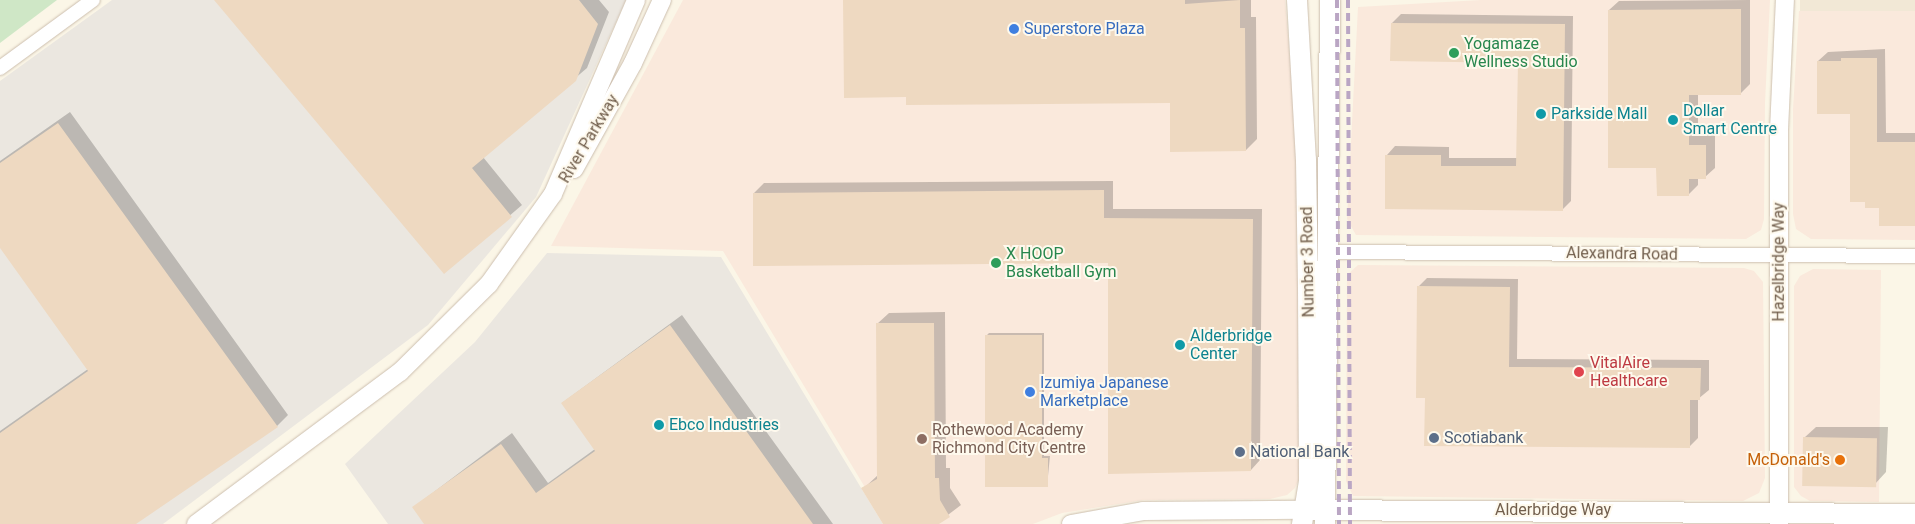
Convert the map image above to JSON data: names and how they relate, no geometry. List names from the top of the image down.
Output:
{
  "streets": {
    "main road": ["Number 3 Road", "Alderbridge Way"],
    "street": ["River Parkway", "Alexandra Road", "Hazelbridge Way"]
  },
  "crossings": [
    ["Alexandra Road", "Number 3 Road"],
    ["Alexandra Road", "Hazelbridge Way"],
    ["Number 3 Road", "Alderbridge Way"],
    ["Hazelbridge Way", "Alderbridge Way"]
  ],
  "places": [
    "Superstore Plaza",
    "Yogamaze Wellness Studio",
    "Parkside Mall",
    "Dollar Smart Centre",
    "X HOOP Basketball Gym",
    "Alderbridge Center",
    "VitalAire Healthcare",
    "Izumiya Japanese Marketplace",
    "Ebco Industries",
    "Scotiabank",
    "Rothewood Academy Richmond City Centre",
    "National Bank",
    "McDonald's"
  ]
}
